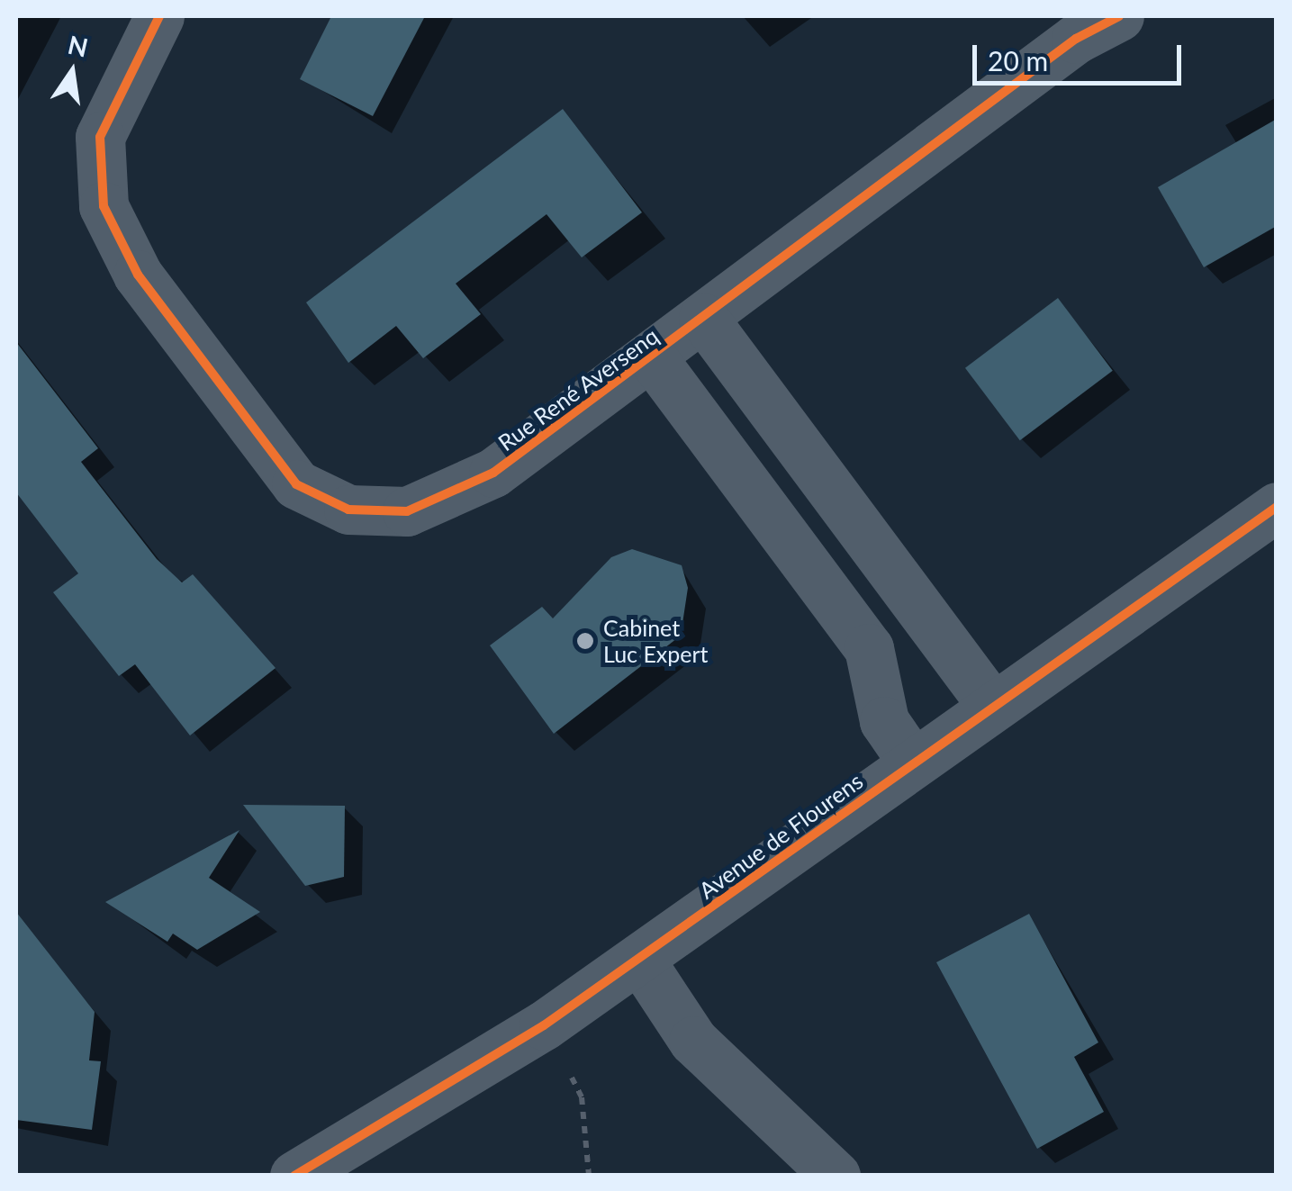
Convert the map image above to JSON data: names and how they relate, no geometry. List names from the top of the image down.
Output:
{
  "streets": {
    "street": ["Rue René Aversenq", "Avenue de Flourens"]
  },
  "places": ["Cabinet Luc Expert"],
  "scale_bar": "20 m",
  "north": "top"
}
